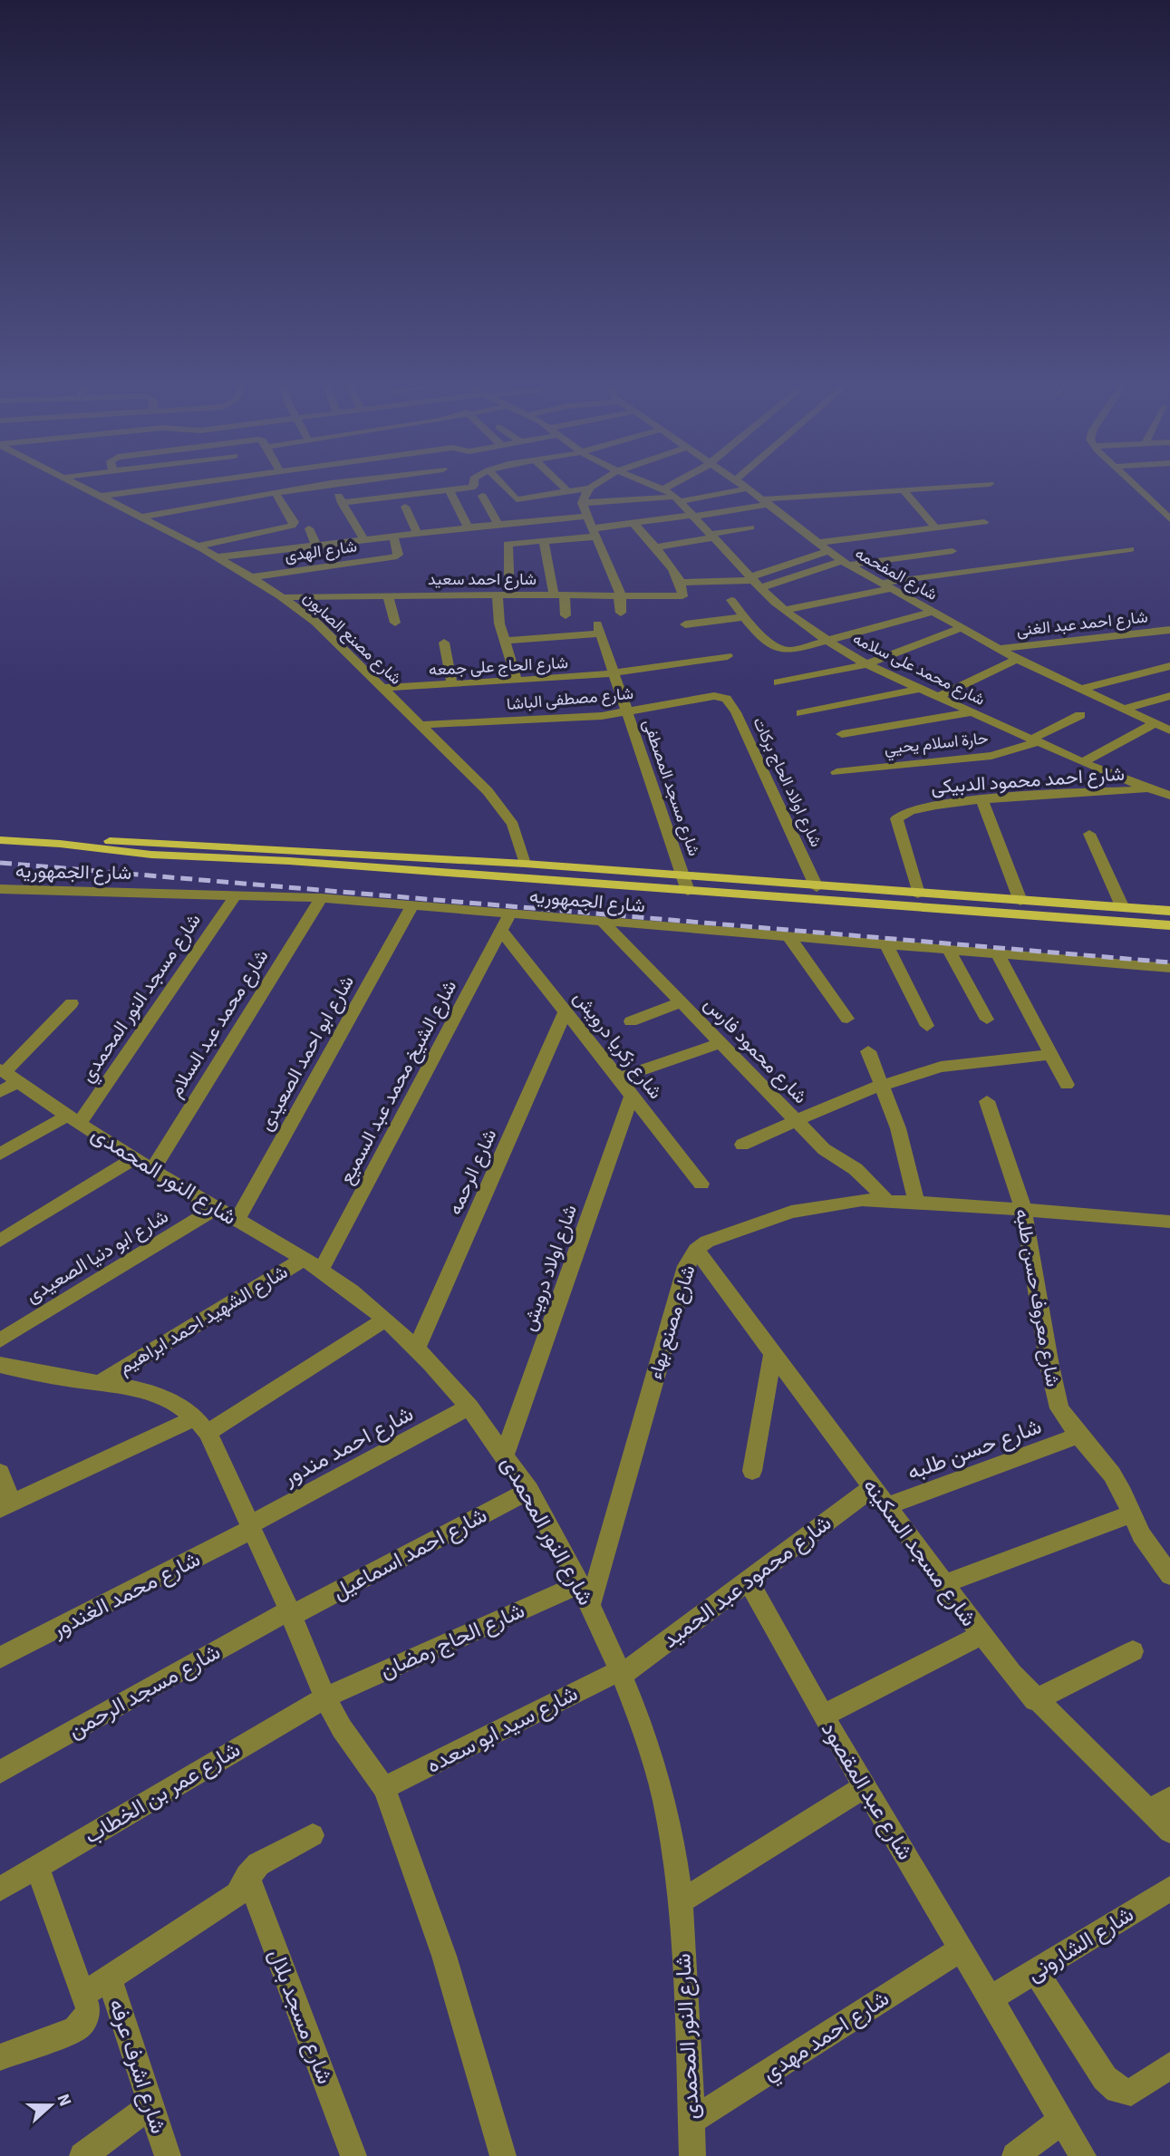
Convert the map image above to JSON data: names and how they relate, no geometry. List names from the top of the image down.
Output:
{
  "streets": {
    "main road": ["شارع الجمهوريه"],
    "street": [
      "شارع الهدى",
      "شارع المفحمه",
      "شارع احمد سعيد",
      "شارع احمد عبد الغنى",
      "شارع مصنع الصابون",
      "شارع الحاج على جمعه",
      "شارع محمد على سلامه",
      "شارع مصطفى الباشا",
      "حارة اسلام يحيي",
      "شارع احمد محمود الدبيكى",
      "شارع اولاد الحاج بركات",
      "شارع مسجد المصطفى",
      "شارع مسجد النور المحمدي",
      "شارع محمد عبد السلام",
      "شارع زكريا درويش",
      "شارع محمود فارس",
      "شارع ابو احمد الصعيدى",
      "شارع الشيخ محمد عبد السميع",
      "شارع الرحمه",
      "شارع النور المحمدى",
      "شارع ابو دنيا الصعيدى",
      "شارع اولاد درويش",
      "شارع معروف حسن طلبه",
      "شارع الشهيد احمد ابراهيم",
      "شارع مصنع بهاء",
      "شارع احمد مندور",
      "شارع حسن طلبه",
      "شارع مسجد السكينه",
      "شارع احمد اسماعيل",
      "شارع محمود عبد الحميد",
      "شارع محمد الغندور",
      "شارع الحاج رمضان",
      "شارع مسجد الرحمن",
      "شارع سيد ابو سعده",
      "شارع عبد المقصود",
      "شارع عمر بن الخطاب",
      "شارع الشارونى",
      "شارع مسجد بلال",
      "شارع احمد مهدي",
      "شارع اشرف عرفه"
    ]
  },
  "crossings": [
    ["شارع الهدى", "شارع مصنع الصابون"],
    ["شارع المفحمه", "شارع احمد عبد الغنى"],
    ["شارع احمد سعيد", "شارع مصنع الصابون"],
    ["شارع مصنع الصابون", "شارع الحاج على جمعه"],
    ["شارع مصنع الصابون", "شارع مصطفى الباشا"],
    ["شارع مصنع الصابون", "شارع الجمهوريه"],
    ["شارع الحاج على جمعه", "شارع مسجد المصطفى"],
    ["شارع محمد على سلامه", "حارة اسلام يحيي"],
    ["شارع محمد على سلامه", "شارع احمد محمود الدبيكى"],
    ["شارع مصطفى الباشا", "شارع اولاد الحاج بركات"],
    ["شارع مصطفى الباشا", "شارع مسجد المصطفى"],
    ["شارع احمد محمود الدبيكى", "شارع الجمهوريه"],
    ["شارع اولاد الحاج بركات", "شارع الجمهوريه"],
    ["شارع مسجد المصطفى", "شارع الجمهوريه"],
    ["شارع الجمهوريه", "شارع مسجد النور المحمدي"],
    ["شارع الجمهوريه", "شارع محمد عبد السلام"],
    ["شارع الجمهوريه", "شارع محمود فارس"],
    ["شارع الجمهوريه", "شارع ابو احمد الصعيدى"],
    ["شارع الجمهوريه", "شارع الشيخ محمد عبد السميع"],
    ["شارع مسجد النور المحمدي", "شارع النور المحمدى"],
    ["شارع محمد عبد السلام", "شارع النور المحمدى"],
    ["شارع زكريا درويش", "شارع الشيخ محمد عبد السميع"],
    ["شارع زكريا درويش", "شارع الرحمه"],
    ["شارع زكريا درويش", "شارع اولاد درويش"],
    ["شارع محمود فارس", "شارع مصنع بهاء"],
    ["شارع ابو احمد الصعيدى", "شارع النور المحمدى"],
    ["شارع الشيخ محمد عبد السميع", "شارع النور المحمدى"],
    ["شارع الشيخ محمد عبد السميع", "شارع الشهيد احمد ابراهيم"],
    ["شارع الرحمه", "شارع النور المحمدى"],
    ["شارع النور المحمدى", "شارع ابو دنيا الصعيدى"],
    ["شارع النور المحمدى", "شارع اولاد درويش"],
    ["شارع النور المحمدى", "شارع الشهيد احمد ابراهيم"],
    ["شارع النور المحمدى", "شارع مصنع بهاء"],
    ["شارع النور المحمدى", "شارع احمد مندور"],
    ["شارع النور المحمدى", "شارع احمد اسماعيل"],
    ["شارع النور المحمدى", "شارع محمود عبد الحميد"],
    ["شارع النور المحمدى", "شارع الحاج رمضان"],
    ["شارع النور المحمدى", "شارع سيد ابو سعده"],
    ["شارع النور المحمدى", "شارع احمد مهدي"],
    ["شارع معروف حسن طلبه", "شارع مصنع بهاء"],
    ["شارع معروف حسن طلبه", "شارع حسن طلبه"],
    ["شارع مصنع بهاء", "شارع مسجد السكينه"],
    ["شارع احمد مندور", "شارع محمد الغندور"],
    ["شارع حسن طلبه", "شارع مسجد السكينه"],
    ["شارع مسجد السكينه", "شارع محمود عبد الحميد"],
    ["شارع احمد اسماعيل", "شارع مسجد الرحمن"],
    ["شارع محمود عبد الحميد", "شارع سيد ابو سعده"],
    ["شارع محمود عبد الحميد", "شارع عبد المقصود"],
    ["شارع الحاج رمضان", "شارع عمر بن الخطاب"],
    ["شارع عبد المقصود", "شارع الشارونى"],
    ["شارع عبد المقصود", "شارع احمد مهدي"],
    ["شارع مسجد بلال", "شارع اشرف عرفه"]
  ],
  "north": "right"
}
